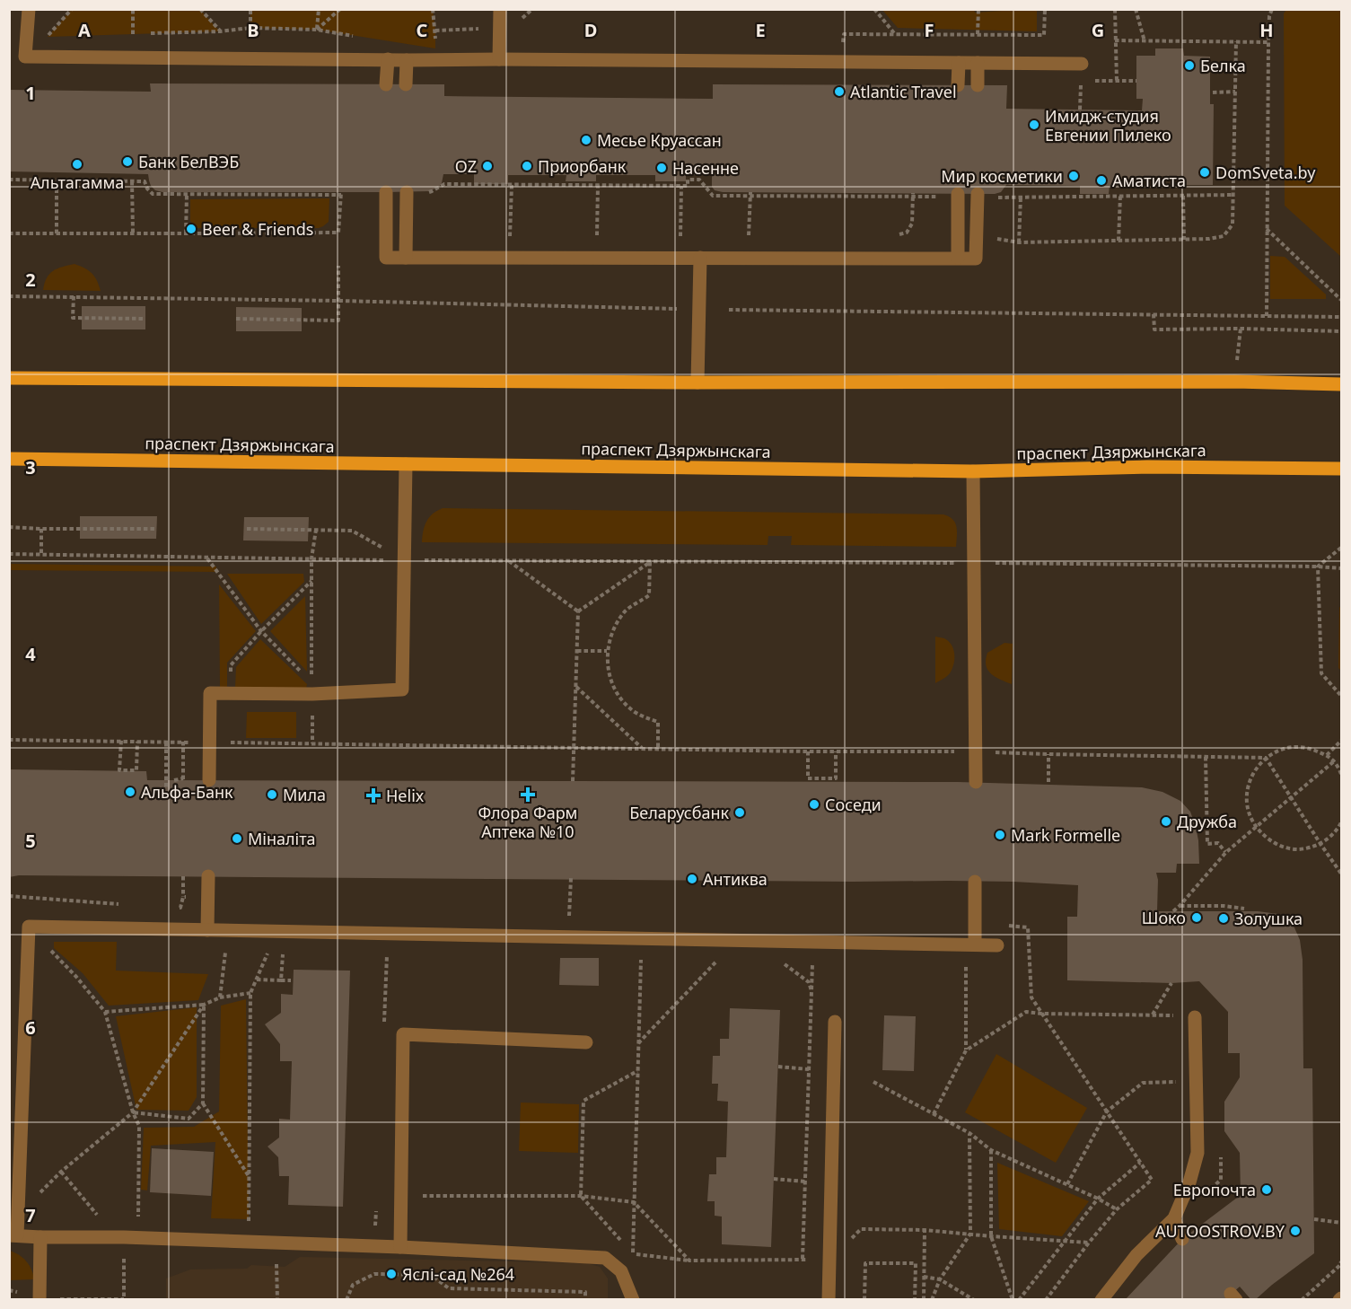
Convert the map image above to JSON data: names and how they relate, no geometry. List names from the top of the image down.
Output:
{
  "streets": {
    "main road": ["праспект Дзяржынскага"]
  },
  "places": {
    "other": [
      "Белка",
      "Atlantic Travel",
      "Имидж-студия Евгении Пилеко",
      "Месье Круассан",
      "Банк БелВЭБ",
      "Альтагамма",
      "OZ",
      "Приорбанк",
      "Насенне",
      "DomSveta.by",
      "Мир косметики",
      "Аматиста",
      "Beer & Friends",
      "Альфа-Банк",
      "Мила",
      "Соседи",
      "Беларусбанк",
      "Дружба",
      "Mark Formelle",
      "Міналіта",
      "Антиква",
      "Шоко",
      "Золушка",
      "Европочта",
      "AUTOOSTROV.BY",
      "Яслі-сад №264"
    ],
    "health": ["Флора Фарм Аптека №10", "Helix"]
  },
  "grid": {
    "columns": [
      "A",
      "B",
      "C",
      "D",
      "E",
      "F",
      "G",
      "H"
    ],
    "rows": [
      "1",
      "2",
      "3",
      "4",
      "5",
      "6",
      "7"
    ]
  }
}
